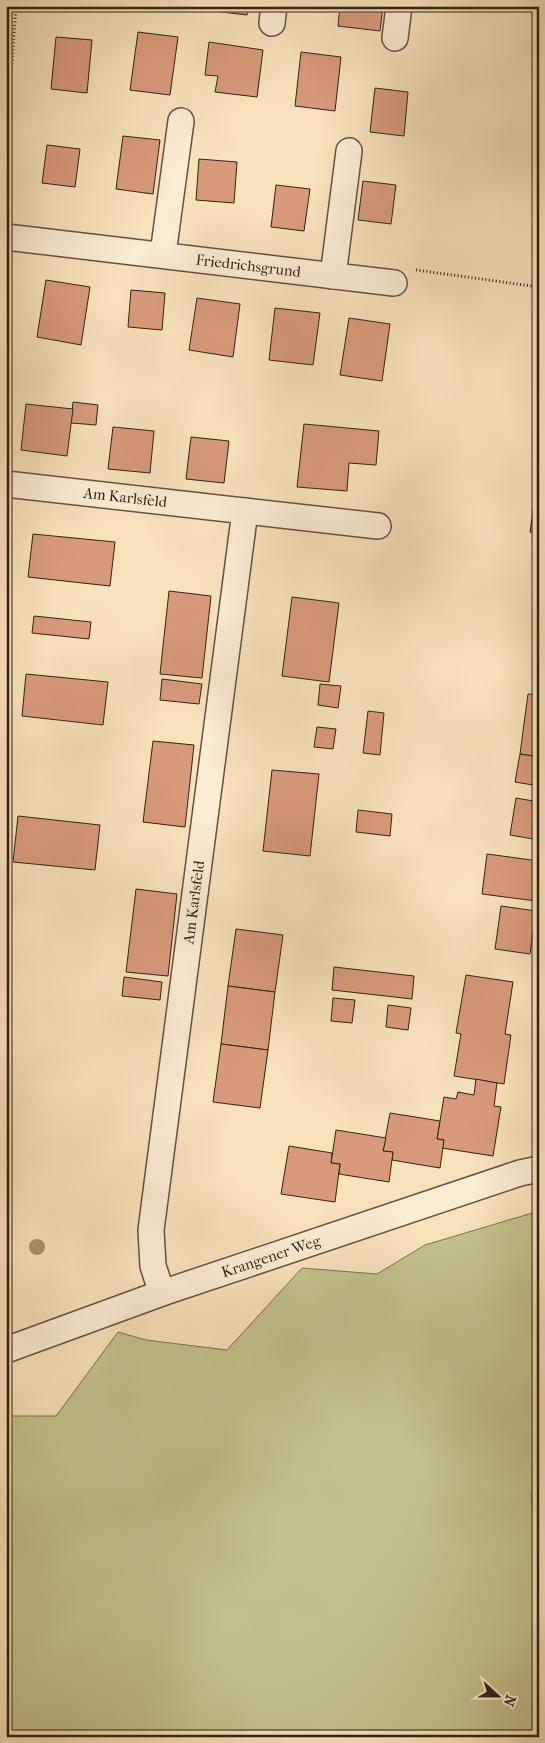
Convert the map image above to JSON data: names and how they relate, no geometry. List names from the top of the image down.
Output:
{
  "streets": {
    "street": ["Friedrichsgrund", "Am Karlsfeld", "Krangener Weg"]
  },
  "crossings": [
    ["Am Karlsfeld", "Krangener Weg"]
  ],
  "north": "right"
}
